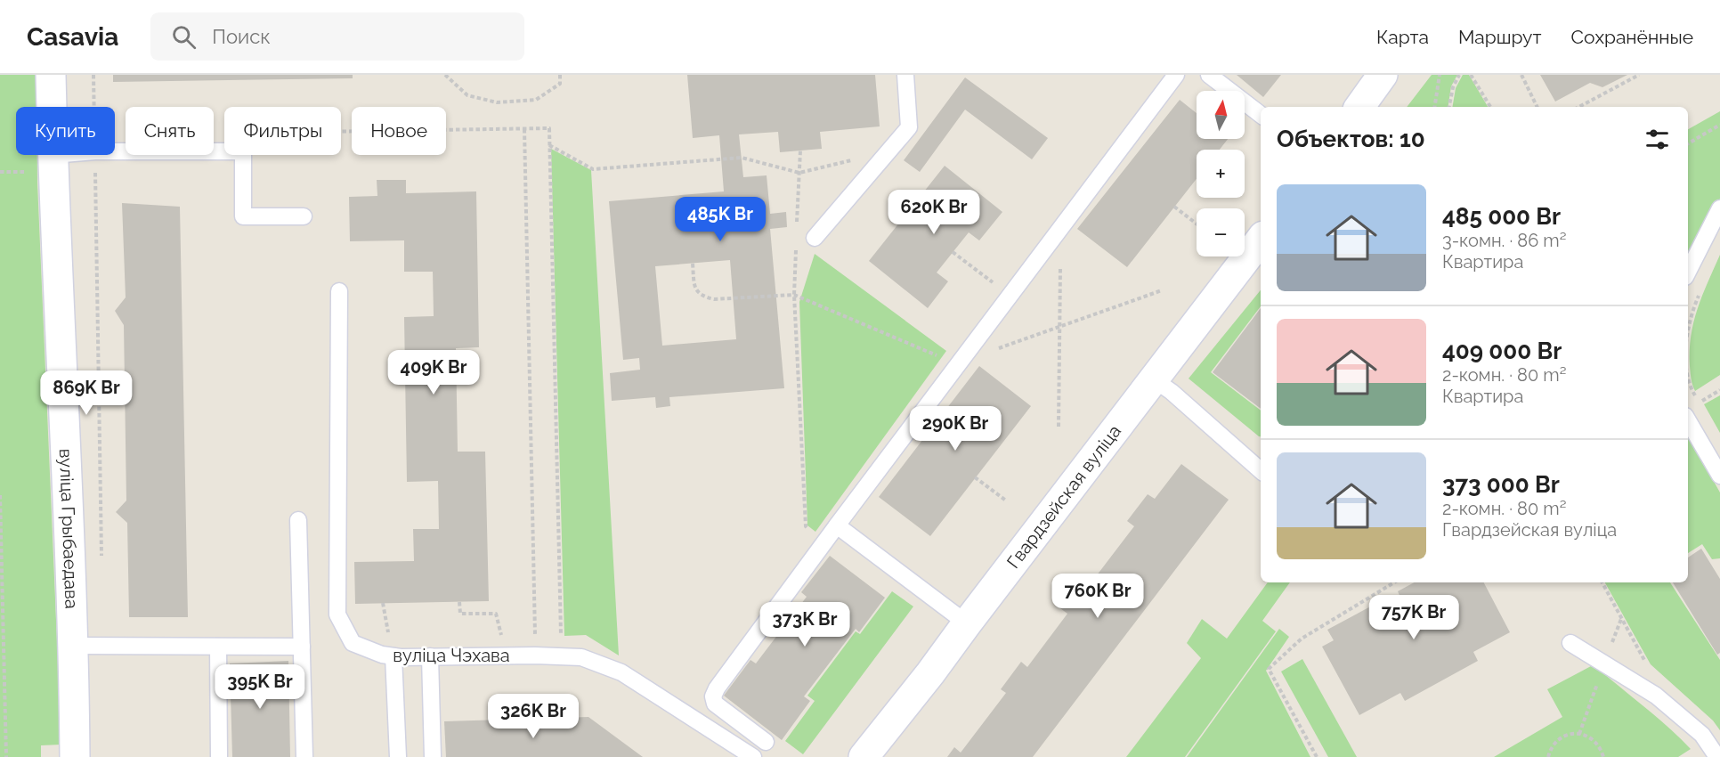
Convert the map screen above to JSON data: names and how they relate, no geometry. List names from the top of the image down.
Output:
{
  "streets": {
    "street": ["Гвардзейская вуліца", "вуліца Грыбаедава"],
    "lane": ["вуліца Чэхава"]
  },
  "north": "top",
  "page": {
    "header": "Casavia",
    "search": "Поиск",
    "nav": ["Карта", "Маршрут", "Сохранённые"],
    "map_buttons": ["+", "−"],
    "chip": [
      "Купить",
      "Снять",
      "Фильтры",
      "Новое"
    ],
    "heading": "Объектов: 10",
    "list": [
      {
        "name": "485 000 Br",
        "note": "3-комн. · 86 m² · Квартира"
      },
      {
        "name": "409 000 Br",
        "note": "2-комн. · 80 m² · Квартира"
      },
      {
        "name": "373 000 Br",
        "note": "2-комн. · 80 m² · Гвардзейская вуліца"
      }
    ],
    "price": [
      "620K Br",
      "485K Br",
      "409K Br",
      "869K Br",
      "290K Br",
      "760K Br",
      "757K Br",
      "373K Br",
      "395K Br",
      "326K Br"
    ]
  }
}
